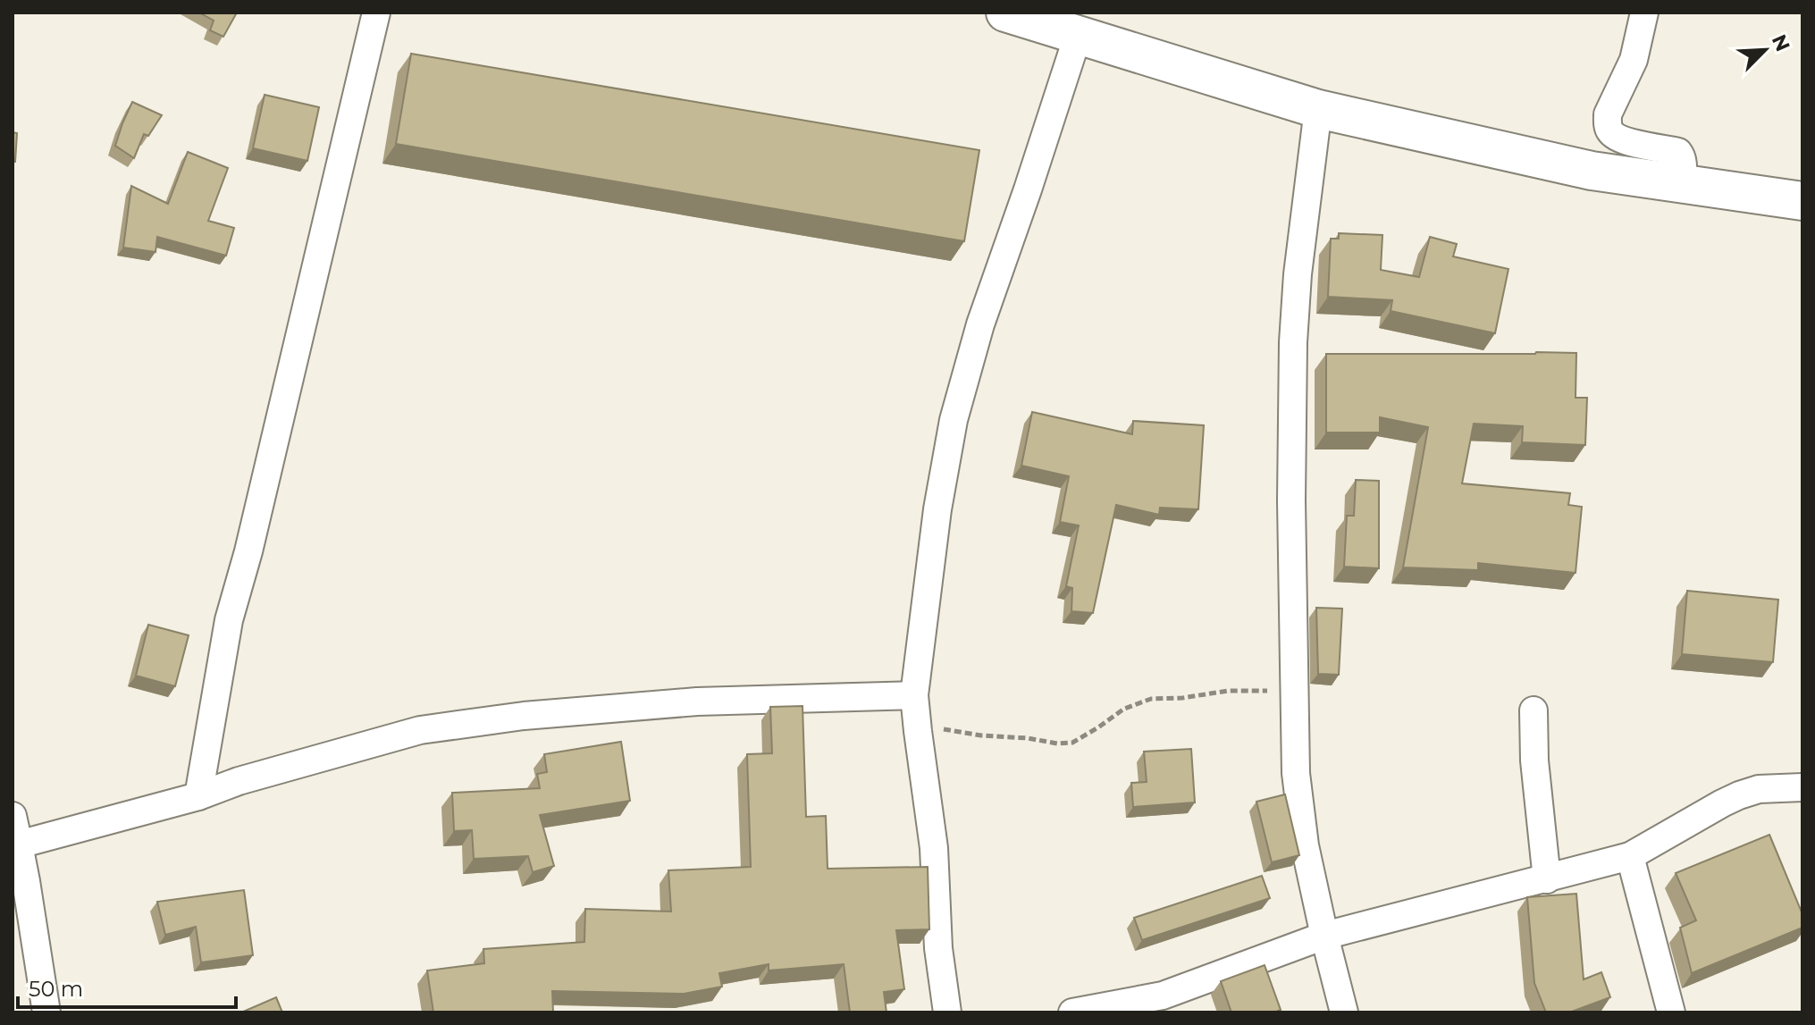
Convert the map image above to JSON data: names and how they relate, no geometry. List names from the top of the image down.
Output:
{
  "scale_bar": "50 m",
  "north": "top right"
}
